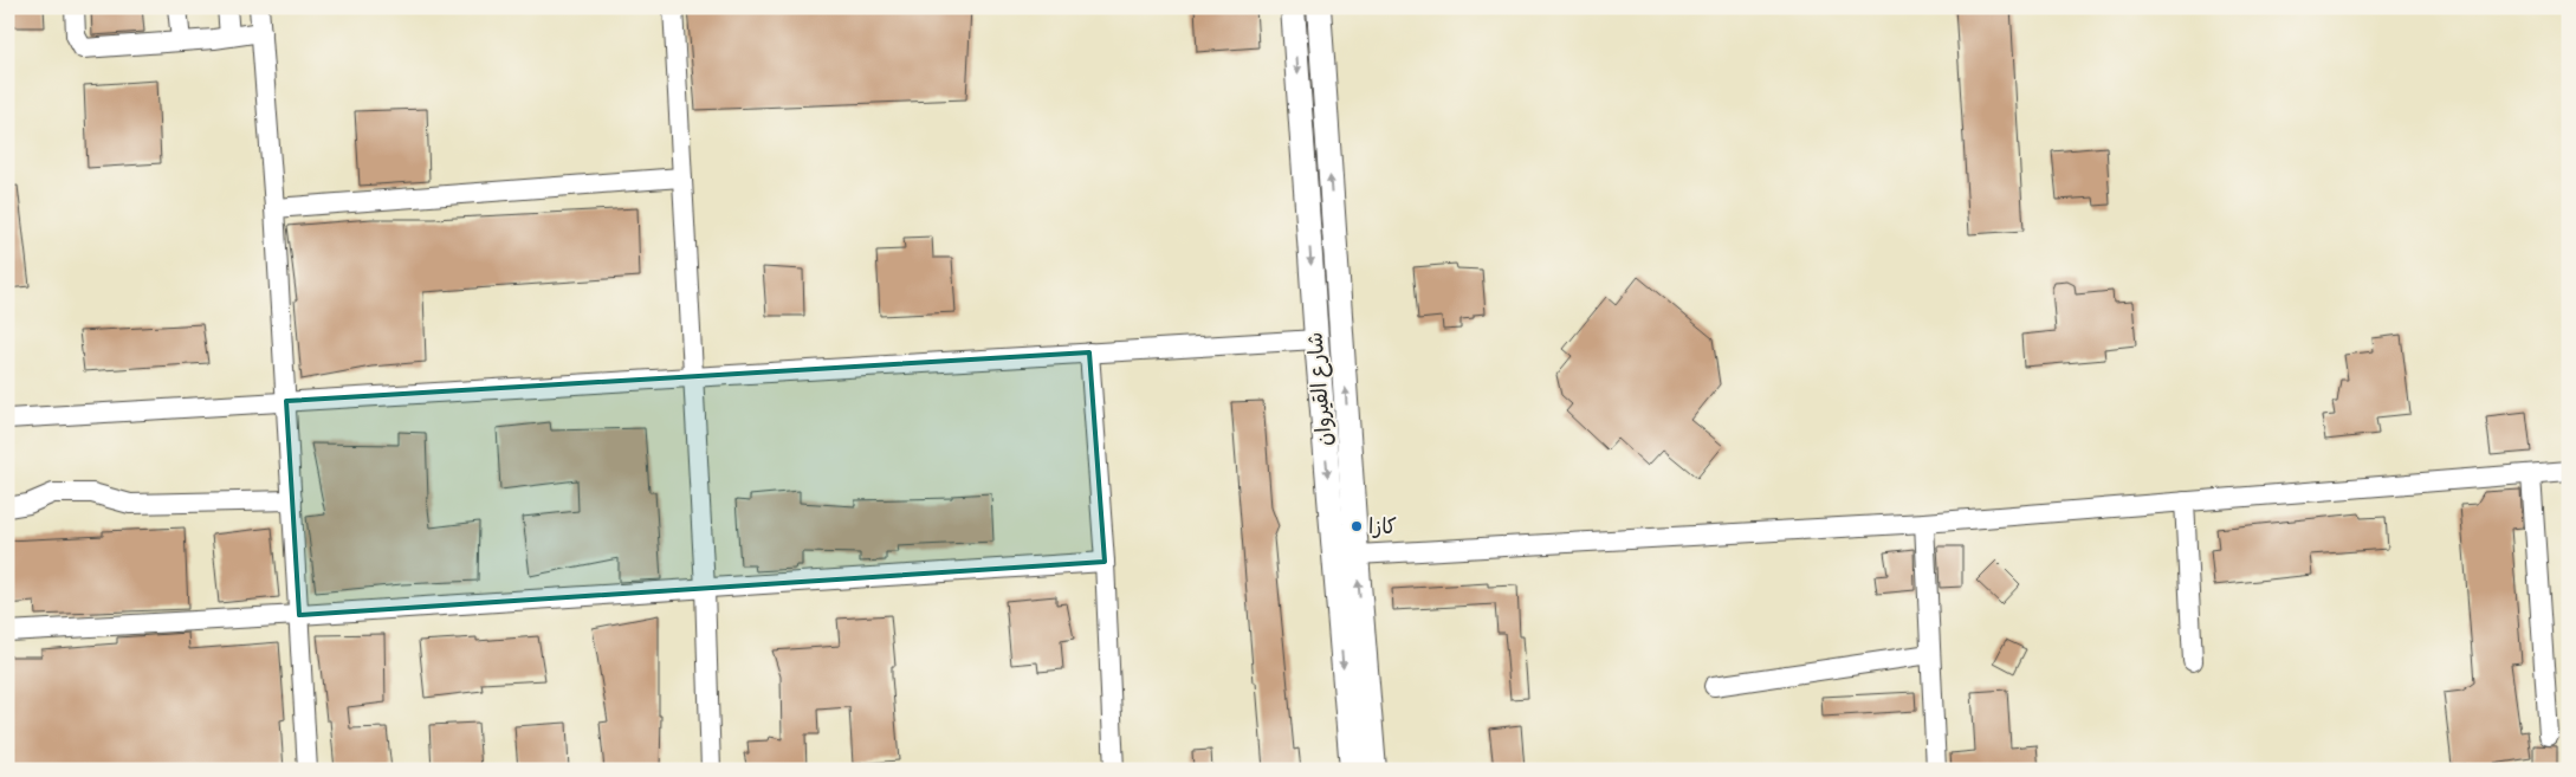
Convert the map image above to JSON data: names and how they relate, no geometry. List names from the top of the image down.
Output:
{
  "streets": {
    "main road": ["شارع القيروان"]
  },
  "places": ["كازا"]
}
